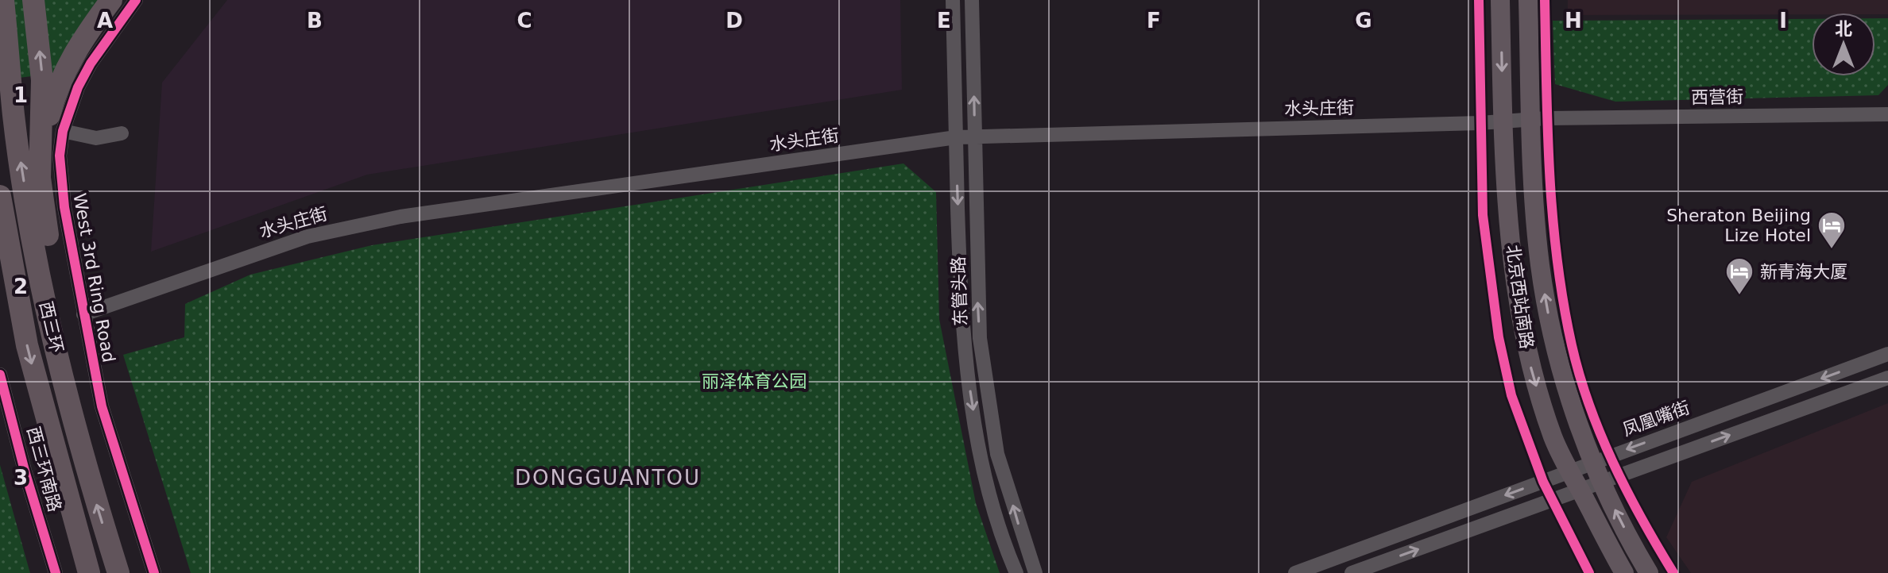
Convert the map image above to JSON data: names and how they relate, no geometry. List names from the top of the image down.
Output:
{
  "streets": {
    "highway": ["西三环"],
    "main road": ["北京西站南路"],
    "street": [
      "西营街",
      "水头庄街",
      "West 3rd Ring Road",
      "东管头路",
      "凤凰嘴街",
      "西三环南路"
    ]
  },
  "crossings": [
    ["西营街", "水头庄街"],
    ["西营街", "北京西站南路"],
    ["水头庄街", "West 3rd Ring Road"],
    ["水头庄街", "东管头路"],
    ["水头庄街", "北京西站南路"],
    ["北京西站南路", "凤凰嘴街"]
  ],
  "districts": ["DONGGUANTOU"],
  "parks": ["丽泽体育公园"],
  "places": {
    "hotel": ["Sheraton Beijing Lize Hotel", "新青海大厦"]
  },
  "north": "top",
  "grid": {
    "columns": [
      "A",
      "B",
      "C",
      "D",
      "E",
      "F",
      "G",
      "H",
      "I"
    ],
    "rows": ["1", "2", "3"]
  }
}
